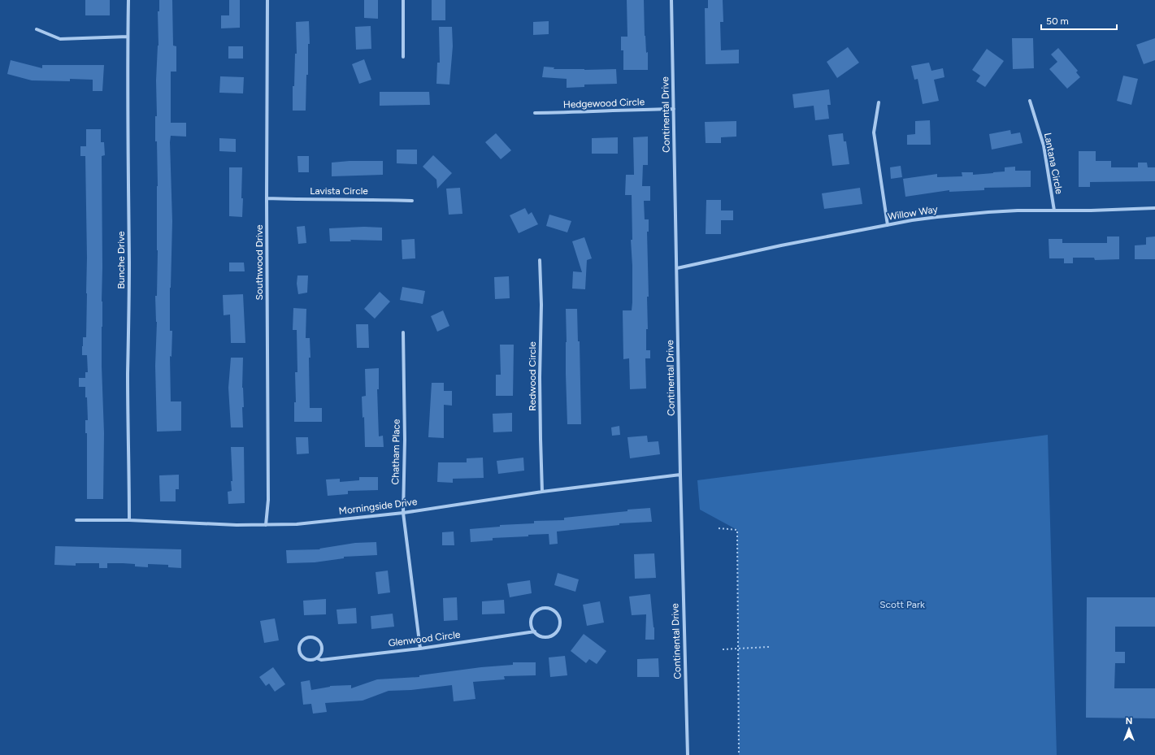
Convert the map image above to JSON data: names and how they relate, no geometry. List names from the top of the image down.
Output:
{
  "streets": {
    "street": [
      "Hedgewood Circle",
      "Continental Drive",
      "Lantana Circle",
      "Lavista Circle",
      "Willow Way",
      "Bunche Drive",
      "Southwood Drive",
      "Redwood Circle",
      "Chatham Place",
      "Morningside Drive",
      "Glenwood Circle"
    ]
  },
  "crossings": [
    ["Hedgewood Circle", "Continental Drive"],
    ["Continental Drive", "Willow Way"],
    ["Continental Drive", "Morningside Drive"],
    ["Lantana Circle", "Willow Way"],
    ["Lavista Circle", "Southwood Drive"],
    ["Bunche Drive", "Morningside Drive"],
    ["Southwood Drive", "Morningside Drive"],
    ["Redwood Circle", "Morningside Drive"],
    ["Chatham Place", "Morningside Drive"],
    ["Chatham Place", "Glenwood Circle"]
  ],
  "parks": ["Scott Park"],
  "scale_bar": "50 m",
  "north": "top"
}
